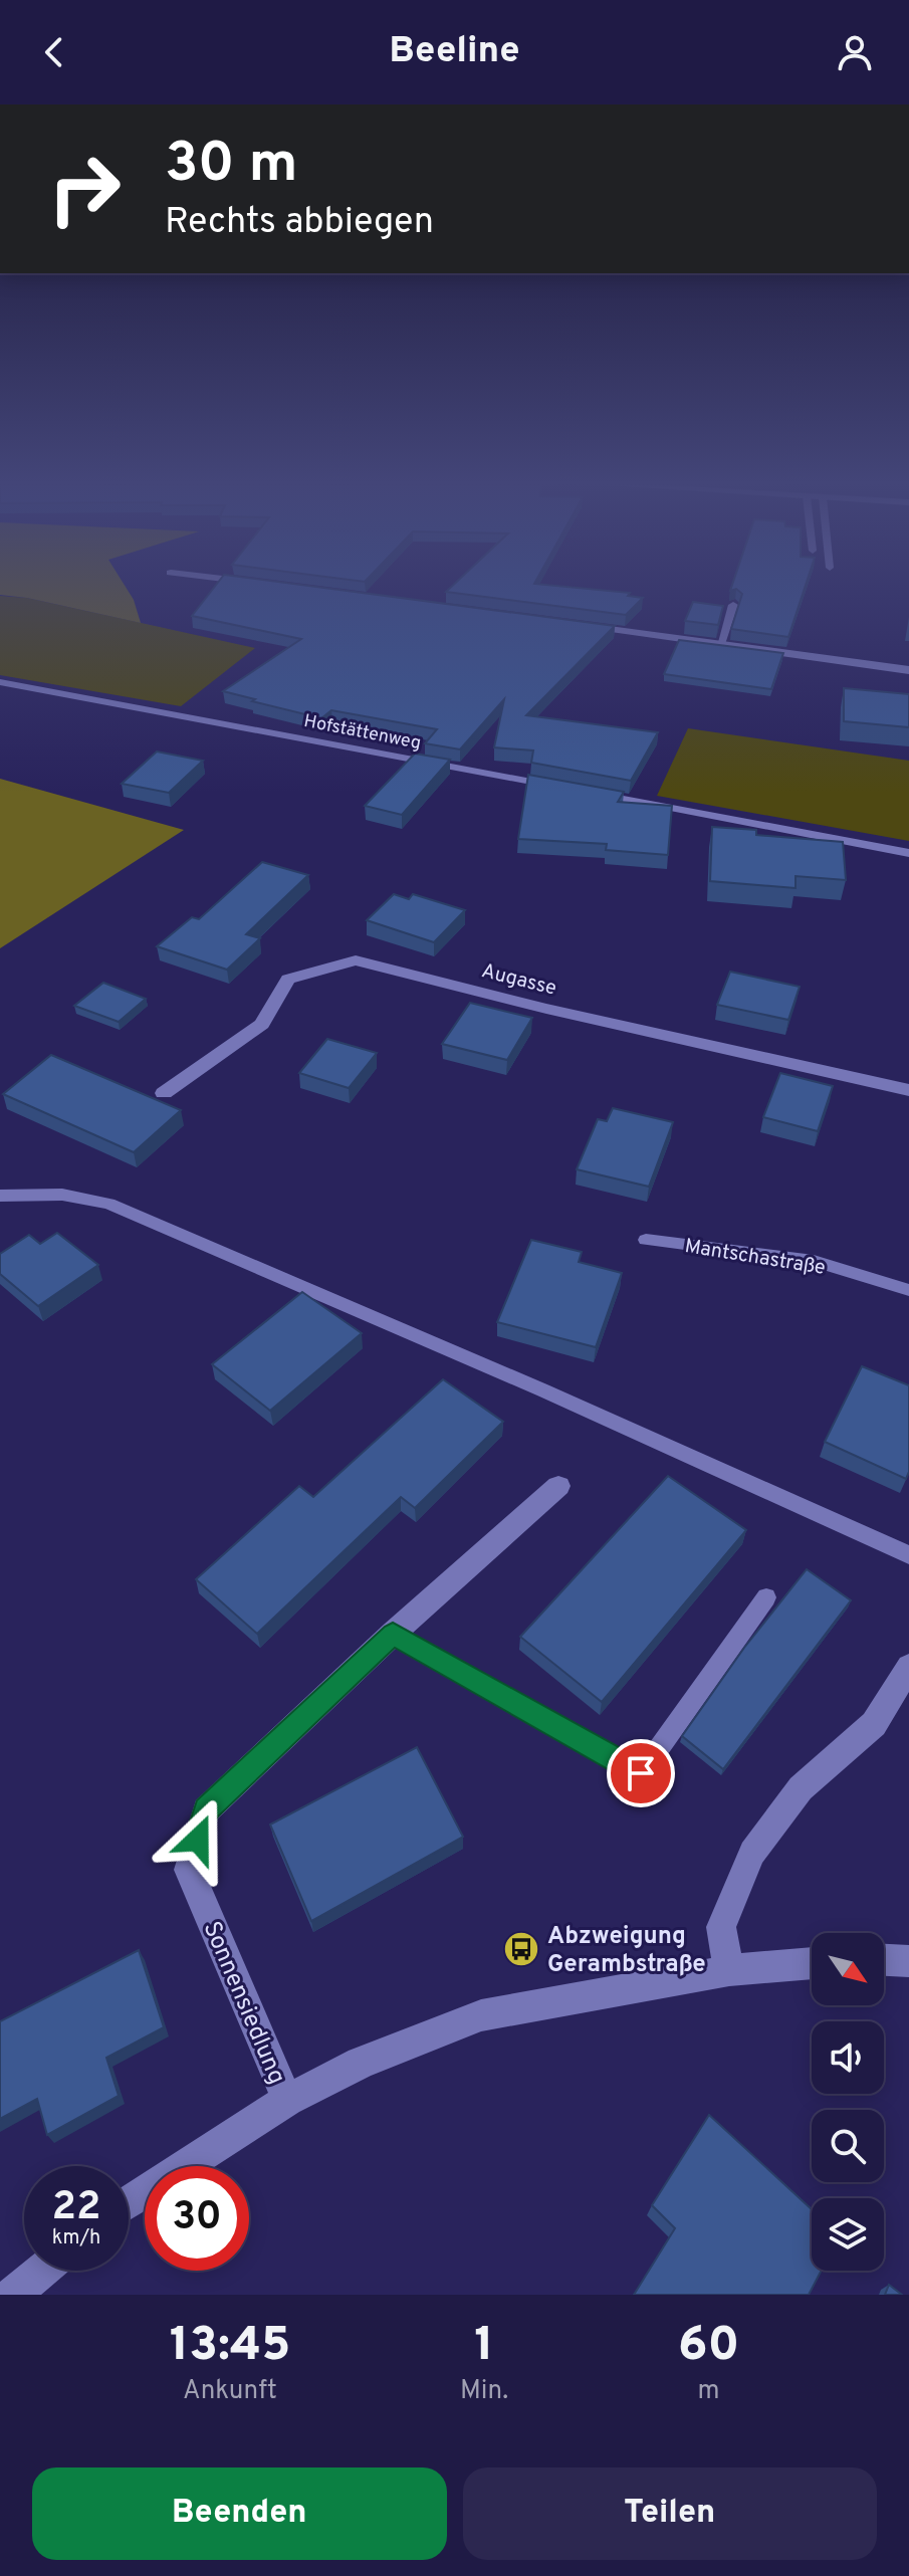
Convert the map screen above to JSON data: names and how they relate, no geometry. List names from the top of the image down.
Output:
{
  "streets": {
    "street": ["Augasse", "Sonnensiedlung"],
    "lane": ["Hofstättenweg", "Mantschastraße"]
  },
  "places": {
    "bus stop": ["Abzweigung Gerambstraße"]
  },
  "north": "bottom right",
  "page": {
    "header": "Beeline",
    "turn": ["30 m", "Rechts abbiegen"],
    "speed": "22 km/h",
    "limit": "30",
    "eta": [
      "13:45",
      "Ankunft",
      "1",
      "Min.",
      "60",
      "m"
    ],
    "buttons": ["Beenden", "Teilen"]
  }
}
